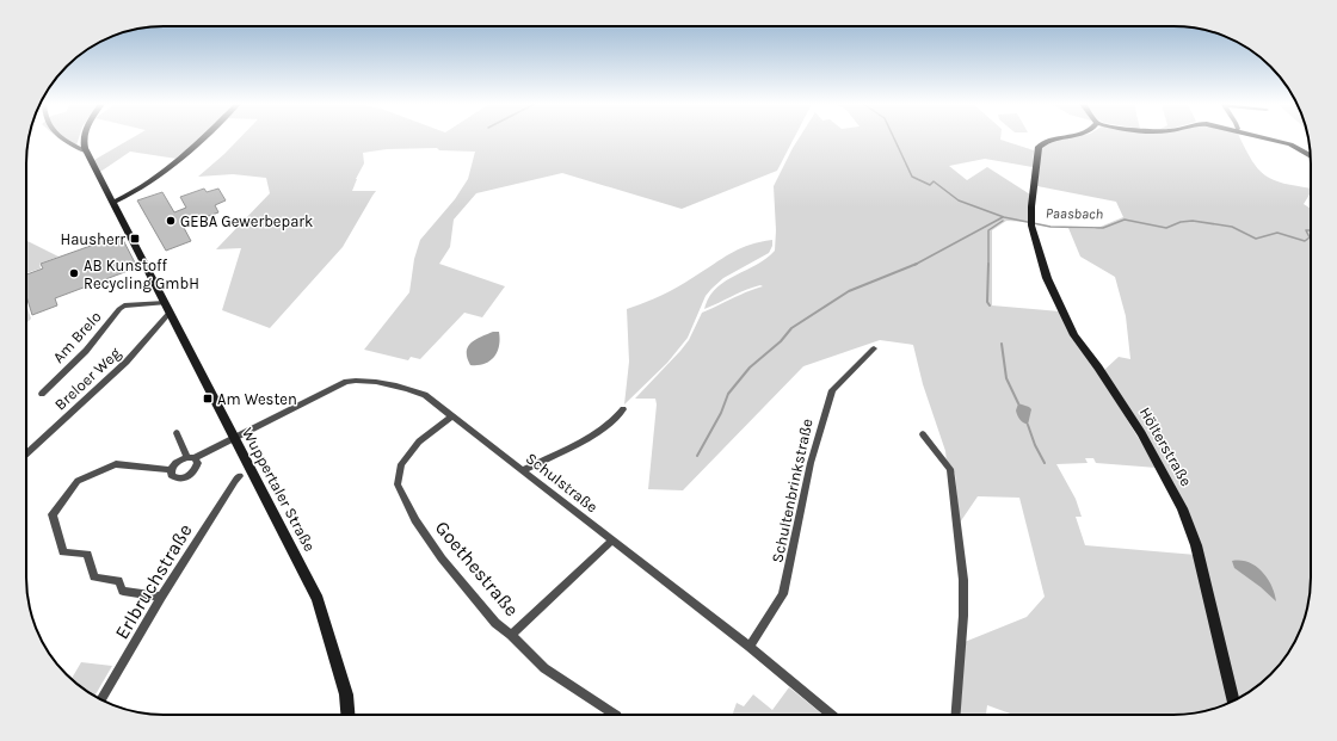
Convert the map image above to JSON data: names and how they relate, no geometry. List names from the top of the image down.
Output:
{
  "streets": {
    "street": [
      "Am Brelo",
      "Breloer Weg",
      "Hölterstraße",
      "Schulstraße",
      "Wuppertaler Straße",
      "Schultenbrinkstraße",
      "Goethestraße",
      "Erlbruchstraße"
    ]
  },
  "crossings": [
    ["Am Brelo", "Wuppertaler Straße"],
    ["Breloer Weg", "Wuppertaler Straße"],
    ["Schulstraße", "Wuppertaler Straße"],
    ["Schulstraße", "Schultenbrinkstraße"],
    ["Schulstraße", "Goethestraße"]
  ],
  "water": ["Paasbach"],
  "places": {
    "other": ["GEBA Gewerbepark", "AB Kunstoff Recycling GmbH"],
    "transit": ["Hausherr", "Am Westen"]
  }
}
